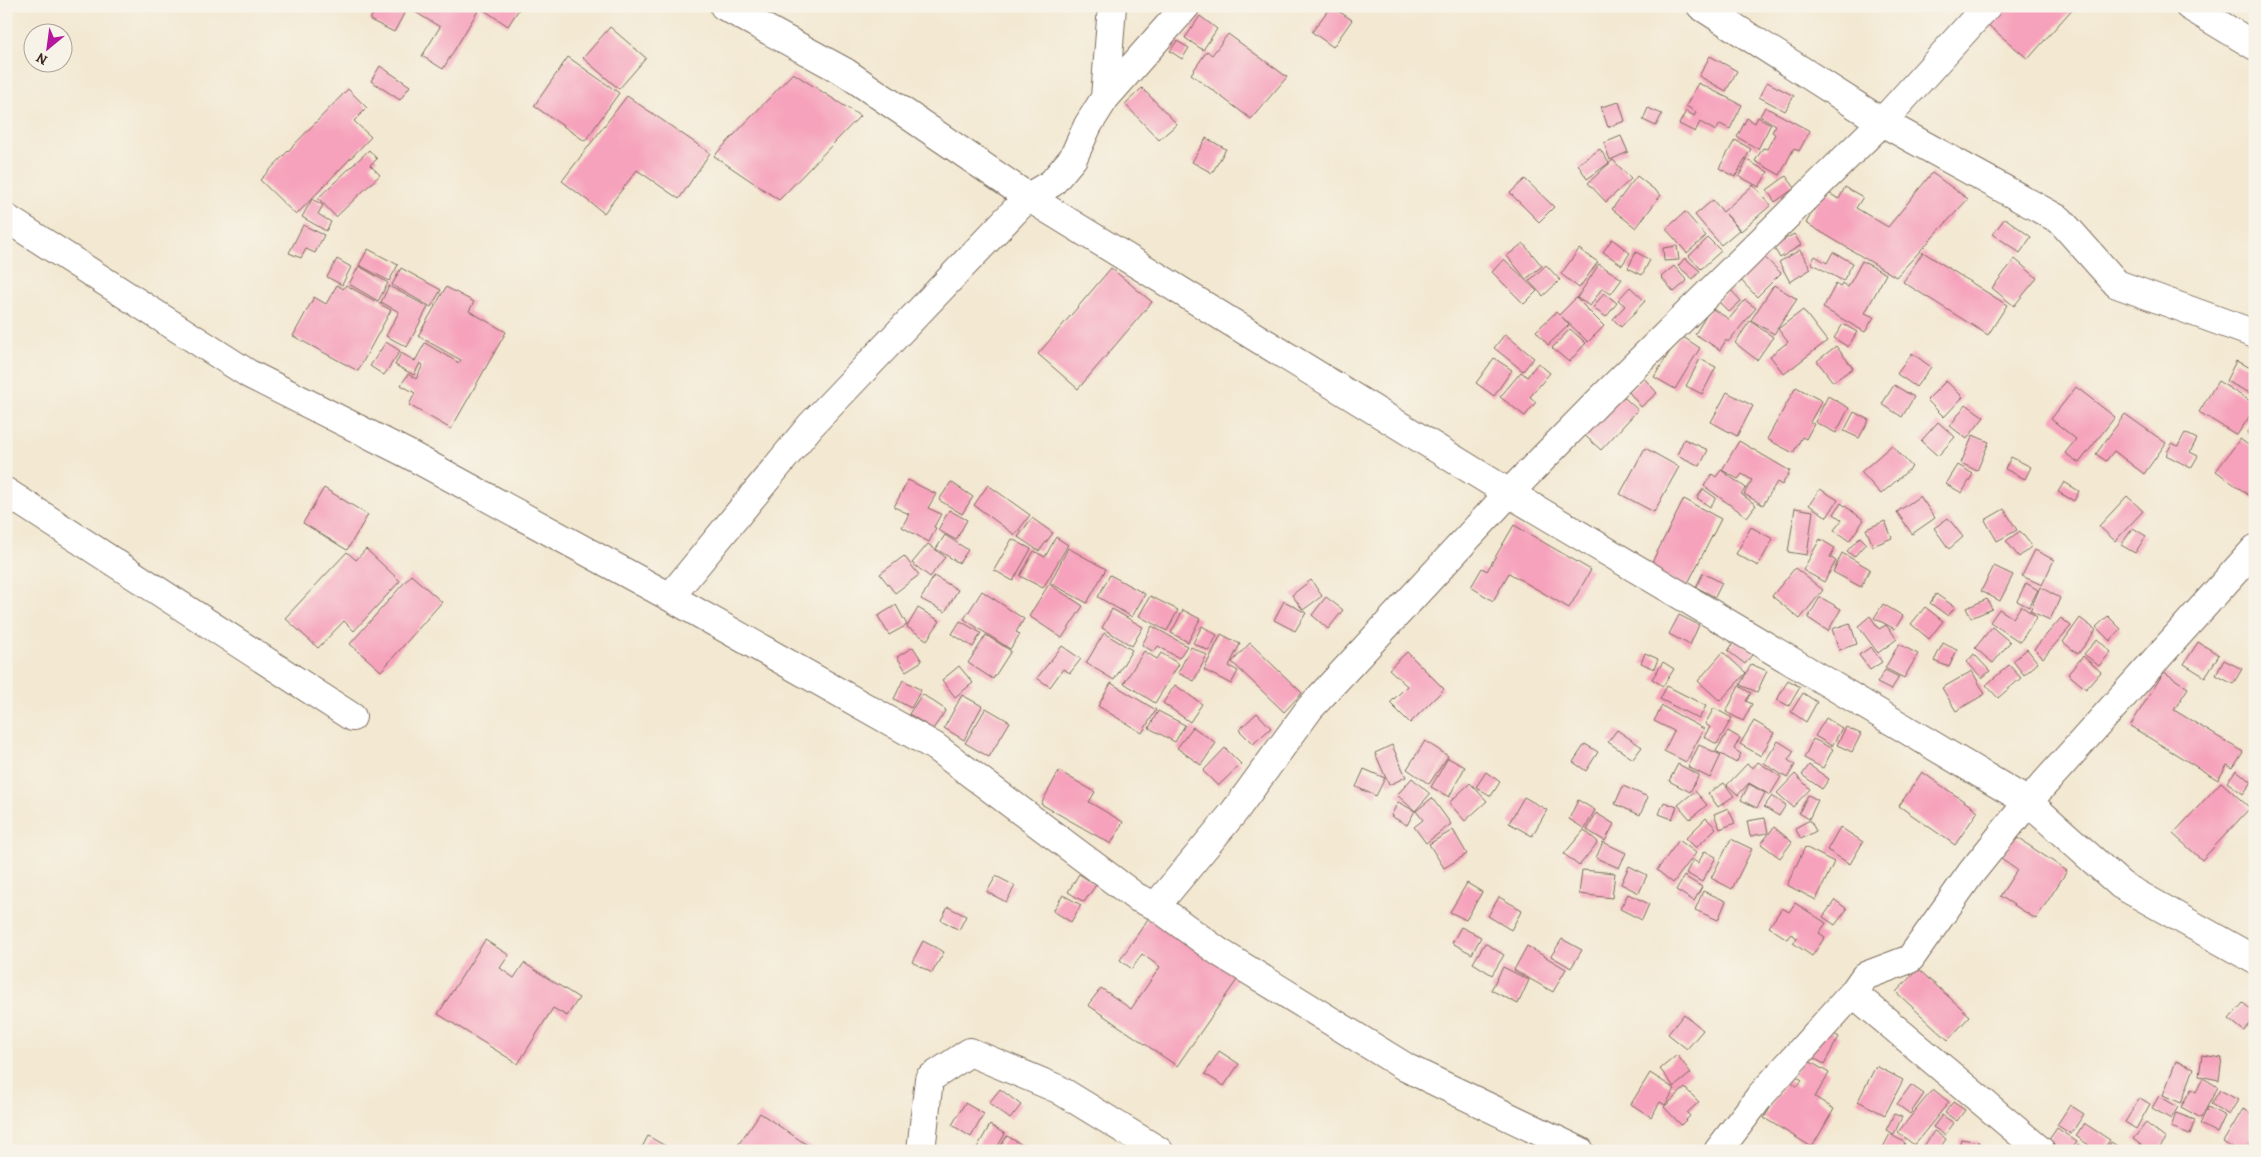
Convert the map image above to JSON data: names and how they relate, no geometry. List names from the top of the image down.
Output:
{
  "north": "bottom left"
}
